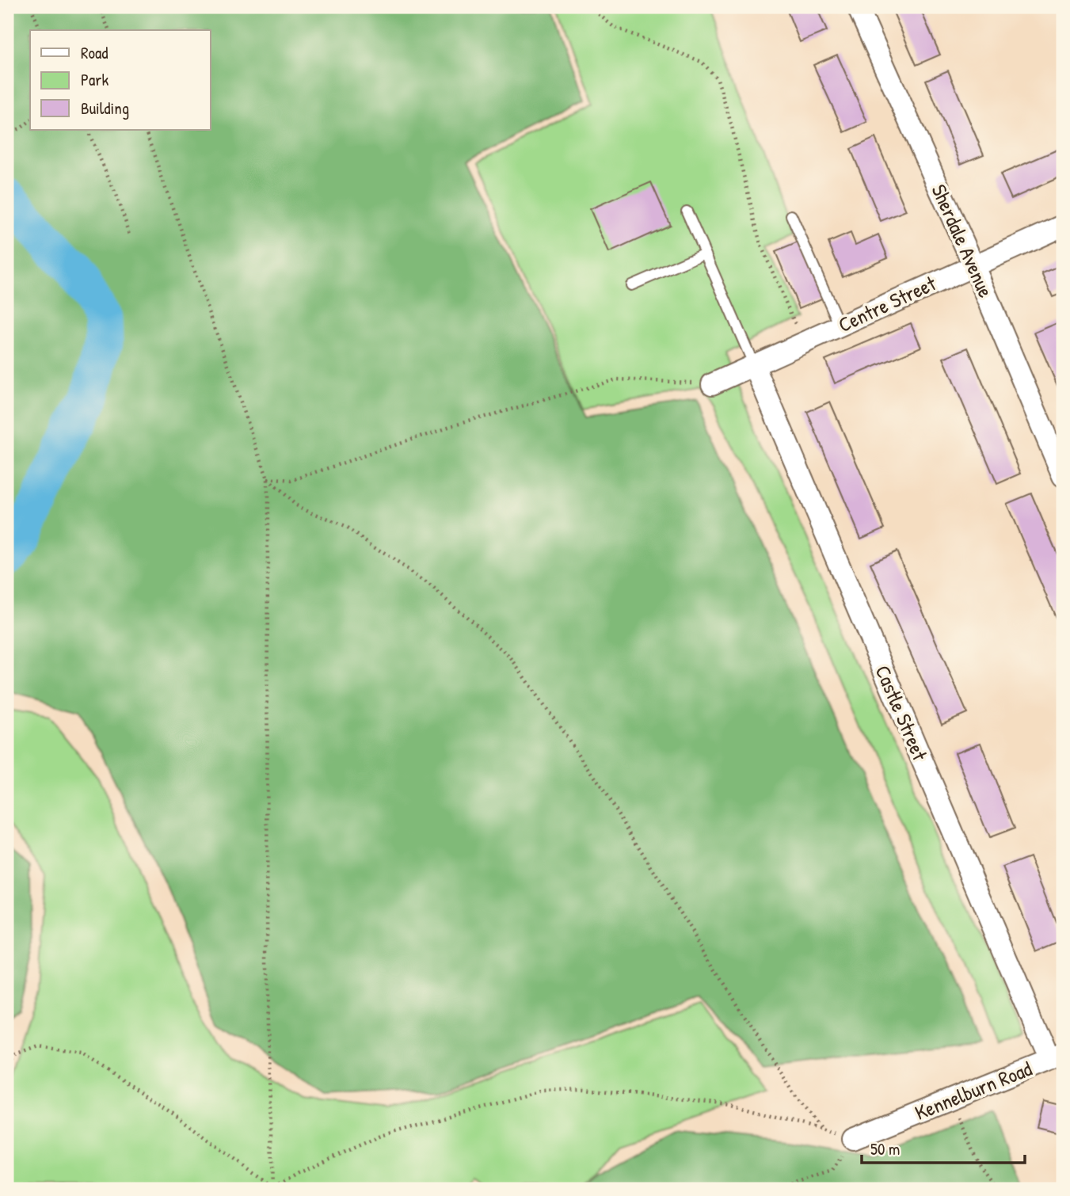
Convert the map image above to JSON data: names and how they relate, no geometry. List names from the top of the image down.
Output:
{
  "streets": {
    "street": [
      "Sherdale Avenue",
      "Centre Street",
      "Castle Street",
      "Kennelburn Road"
    ]
  },
  "crossings": [
    ["Sherdale Avenue", "Centre Street"],
    ["Centre Street", "Castle Street"],
    ["Castle Street", "Kennelburn Road"]
  ],
  "legend": ["Road", "Park", "Building"],
  "scale_bar": "50 m"
}
